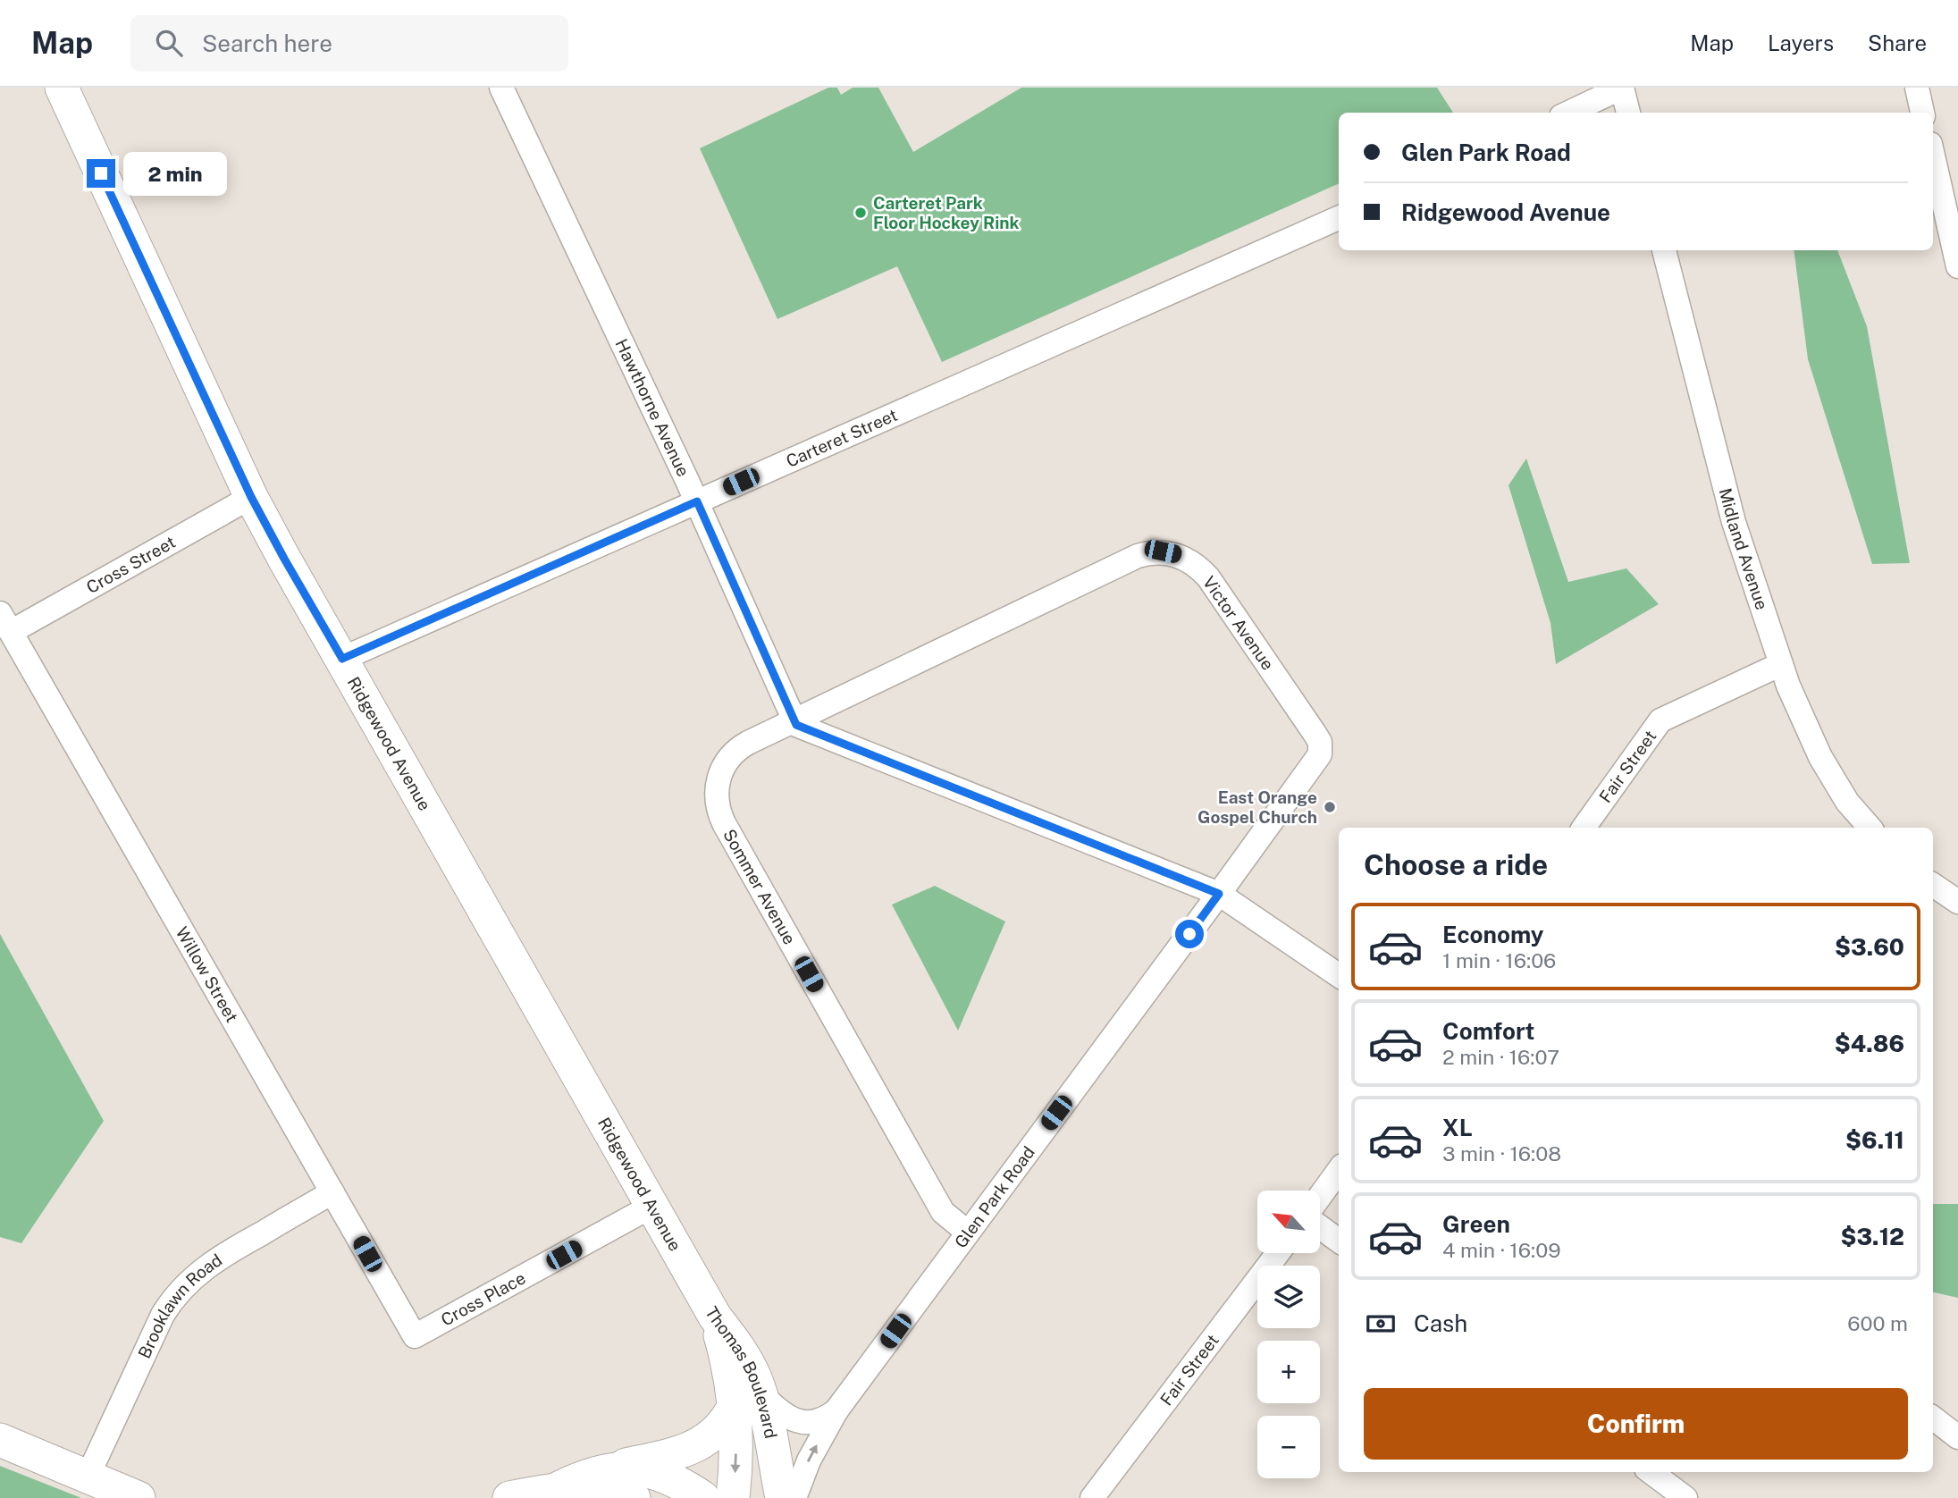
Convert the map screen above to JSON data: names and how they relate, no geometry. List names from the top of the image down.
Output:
{
  "streets": {
    "street": [
      "Hawthorne Avenue",
      "Carteret Street",
      "Midland Avenue",
      "Cross Street",
      "Victor Avenue",
      "Ridgewood Avenue",
      "Fair Street",
      "Sommer Avenue",
      "Willow Street",
      "Glen Park Road",
      "Cross Place",
      "Brooklawn Road",
      "Thomas Boulevard"
    ]
  },
  "crossings": [
    ["Hawthorne Avenue", "Carteret Street"],
    ["Hawthorne Avenue", "Victor Avenue"],
    ["Hawthorne Avenue", "Sommer Avenue"],
    ["Carteret Street", "Ridgewood Avenue"],
    ["Midland Avenue", "Fair Street"],
    ["Cross Street", "Ridgewood Avenue"],
    ["Cross Street", "Willow Street"],
    ["Victor Avenue", "Sommer Avenue"],
    ["Victor Avenue", "Glen Park Road"],
    ["Ridgewood Avenue", "Cross Place"],
    ["Ridgewood Avenue", "Thomas Boulevard"],
    ["Sommer Avenue", "Glen Park Road"],
    ["Willow Street", "Cross Place"],
    ["Willow Street", "Brooklawn Road"]
  ],
  "places": ["Carteret Park Floor Hockey Rink", "East Orange Gospel Church"],
  "north": "top left",
  "page": {
    "header": "Map",
    "search": "Search here",
    "nav": ["Map", "Layers", "Share"],
    "banner": ["Glen Park Road", "Ridgewood Avenue"],
    "bubble": "2 min",
    "heading": "Choose a ride",
    "list": [
      {
        "name": "Economy",
        "note": "1 min · 16:06",
        "value": "$3.60"
      },
      {
        "name": "Comfort",
        "note": "2 min · 16:07",
        "value": "$4.86"
      },
      {
        "name": "XL",
        "note": "3 min · 16:08",
        "value": "$6.11"
      },
      {
        "name": "Green",
        "note": "4 min · 16:09",
        "value": "$3.12"
      }
    ],
    "map_buttons": ["+", "−"],
    "pay": ["Cash", "600 m"],
    "buttons": "Confirm"
  }
}
